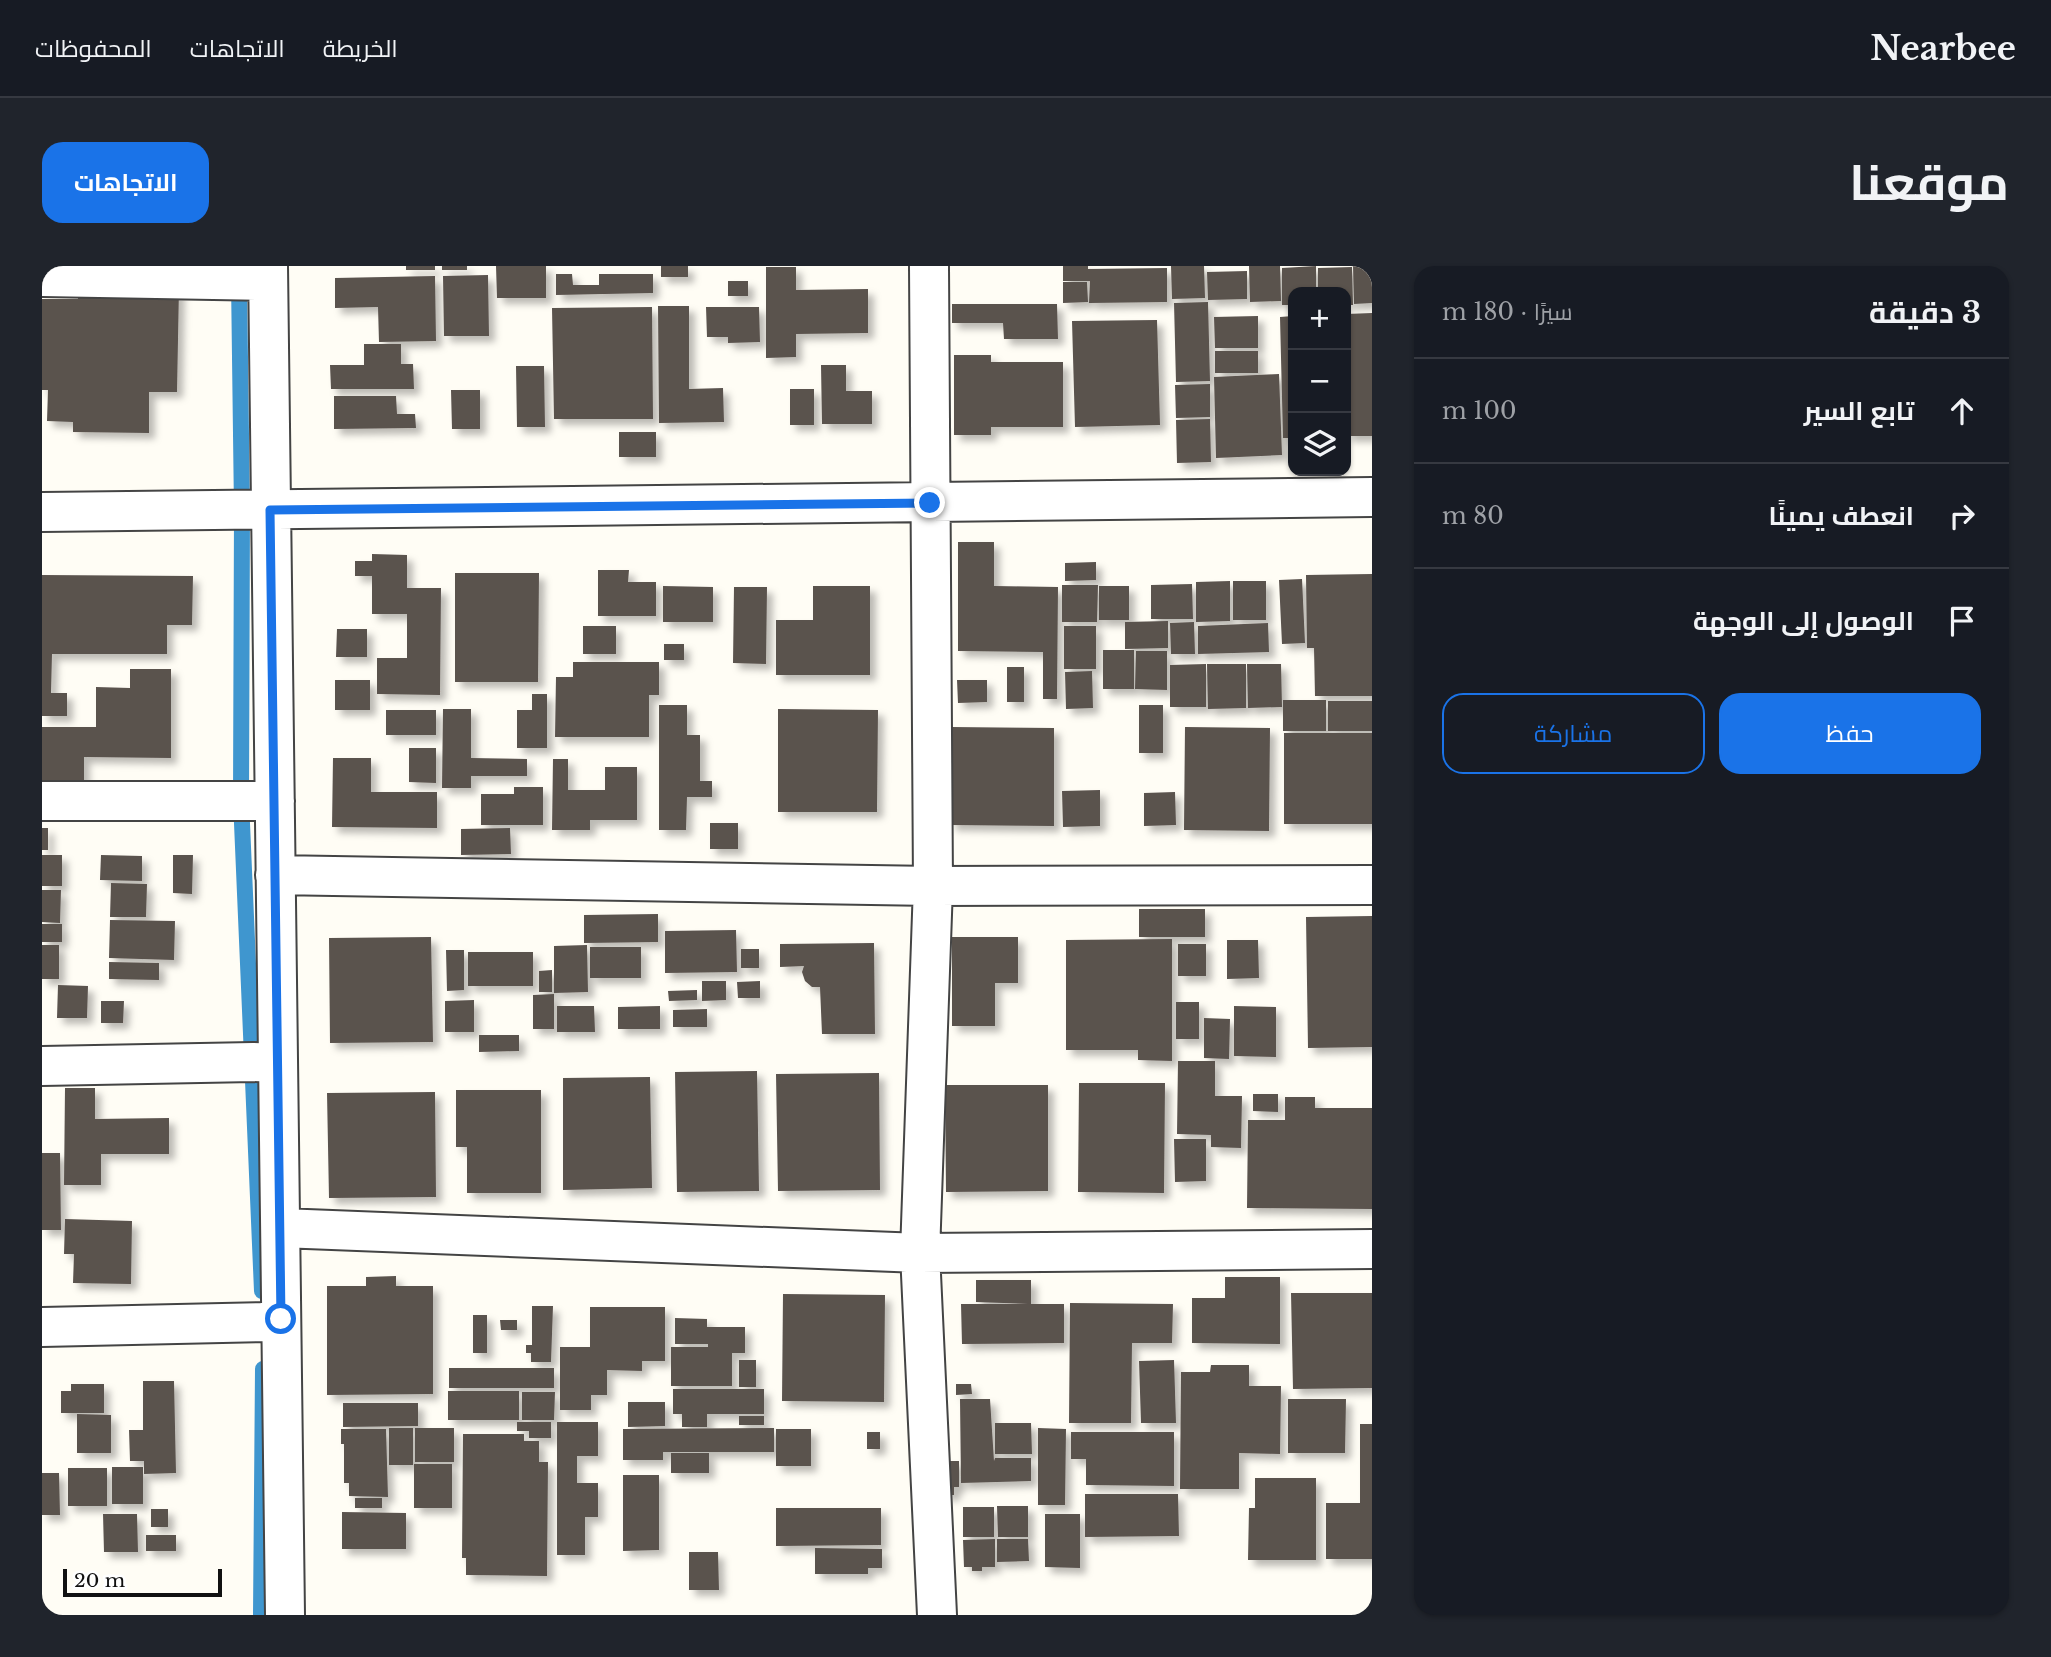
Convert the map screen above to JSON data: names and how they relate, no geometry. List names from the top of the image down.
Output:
{
  "scale_bar": "20 m",
  "page": {
    "header": "Nearbee",
    "nav": ["الخريطة", "الاتجاهات", "المحفوظات"],
    "title": "موقعنا",
    "buttons": [
      "الاتجاهات",
      ["حفظ", "مشاركة"]
    ],
    "heading": ["3 دقيقة", "سيرًا · 180 m"],
    "map_buttons": ["+", "−"],
    "list": [
      ["تابع السير", "100 m"],
      ["انعطف يمينًا", "80 m"],
      "الوصول إلى الوجهة"
    ],
    "scale": "20 m"
  }
}
